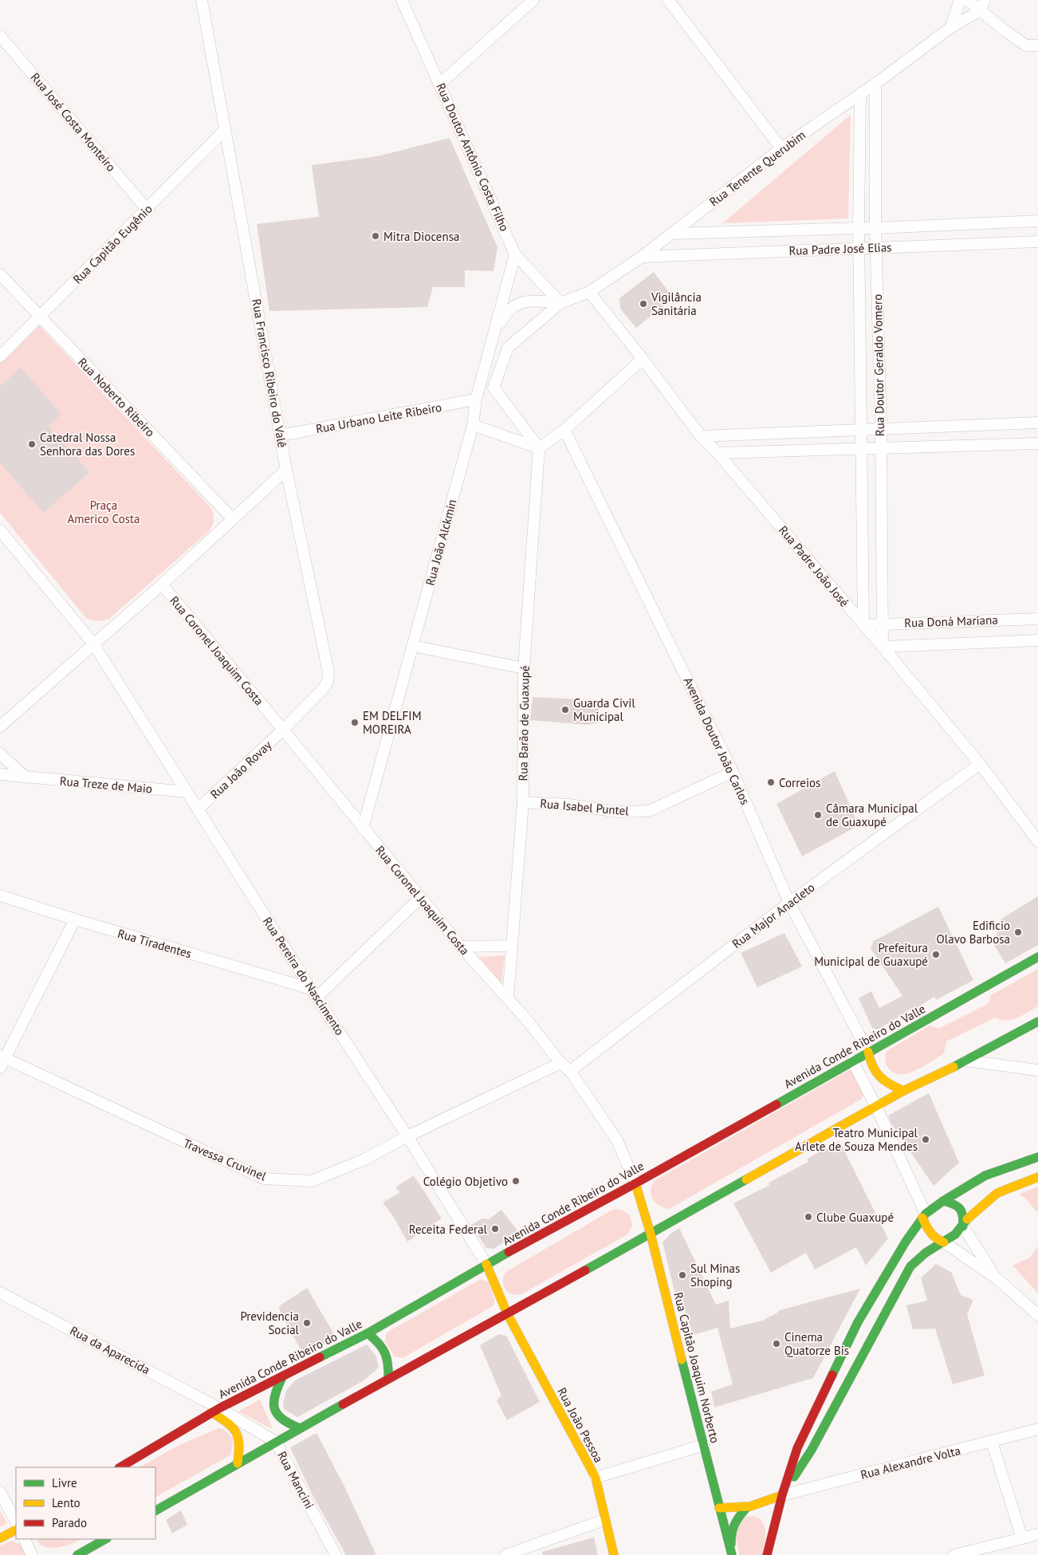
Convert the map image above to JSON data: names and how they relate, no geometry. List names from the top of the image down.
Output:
{
  "streets": {
    "main road": [
      "Rua Coronel Joaquim Costa",
      "Rua Pereira do Nascimento",
      "Avenida Conde Ribeiro do Valle",
      "Rua Capitão Joaquim Norberto",
      "Rua João Pessoa"
    ],
    "street": [
      "Rua José Costa Monteiro",
      "Rua Doutor Antônio Costa Filho",
      "Rua Tenente Querubim",
      "Rua Capitão Eugênio",
      "Rua Padre José Elias",
      "Rua Doutor Geraldo Vomero",
      "Rua Francisco Ribeiro do Valê",
      "Rua Noberto Ribeiro",
      "Rua Urbano Leite Ribeiro",
      "Rua João Alckmin",
      "Rua Padre João José",
      "Rua Doná Mariana",
      "Rua Barão de Guaxupé",
      "Avenida Doutor João Carlos",
      "Rua João Rovay",
      "Rua Treze de Maio",
      "Rua Isabel Puntel",
      "Rua Major Anacleto",
      "Rua Tiradentes",
      "Travessa Cruvinel",
      "Rua da Aparecida",
      "Rua Alexandre Volta",
      "Rua Mancini"
    ]
  },
  "crossings": [
    ["Rua José Costa Monteiro", "Rua Capitão Eugênio"],
    ["Rua Doutor Antônio Costa Filho", "Rua Tenente Querubim"],
    ["Rua Doutor Antônio Costa Filho", "Rua João Alckmin"],
    ["Rua Tenente Querubim", "Rua Padre José Elias"],
    ["Rua Tenente Querubim", "Rua Doutor Geraldo Vomero"],
    ["Rua Tenente Querubim", "Rua Padre João José"],
    ["Rua Capitão Eugênio", "Rua Francisco Ribeiro do Valê"],
    ["Rua Capitão Eugênio", "Rua Noberto Ribeiro"],
    ["Rua Padre José Elias", "Rua Doutor Geraldo Vomero"],
    ["Rua Doutor Geraldo Vomero", "Rua Padre João José"],
    ["Rua Doutor Geraldo Vomero", "Rua Doná Mariana"],
    ["Rua Francisco Ribeiro do Valê", "Rua Urbano Leite Ribeiro"],
    ["Rua Francisco Ribeiro do Valê", "Rua Coronel Joaquim Costa"],
    ["Rua Francisco Ribeiro do Valê", "Rua João Rovay"],
    ["Rua Urbano Leite Ribeiro", "Rua João Alckmin"],
    ["Rua João Alckmin", "Rua Coronel Joaquim Costa"],
    ["Rua Padre João José", "Rua Doná Mariana"],
    ["Rua Padre João José", "Rua Major Anacleto"],
    ["Rua Coronel Joaquim Costa", "Rua Barão de Guaxupé"],
    ["Rua Coronel Joaquim Costa", "Rua João Rovay"],
    ["Rua Coronel Joaquim Costa", "Rua Major Anacleto"],
    ["Rua Coronel Joaquim Costa", "Avenida Conde Ribeiro do Valle"],
    ["Rua Coronel Joaquim Costa", "Travessa Cruvinel"],
    ["Rua Coronel Joaquim Costa", "Rua Capitão Joaquim Norberto"],
    ["Rua Barão de Guaxupé", "Rua Isabel Puntel"],
    ["Avenida Doutor João Carlos", "Rua Isabel Puntel"],
    ["Avenida Doutor João Carlos", "Rua Major Anacleto"],
    ["Avenida Doutor João Carlos", "Avenida Conde Ribeiro do Valle"],
    ["Rua João Rovay", "Rua Pereira do Nascimento"],
    ["Rua Treze de Maio", "Rua Pereira do Nascimento"],
    ["Rua Tiradentes", "Rua Pereira do Nascimento"],
    ["Rua Pereira do Nascimento", "Avenida Conde Ribeiro do Valle"],
    ["Rua Pereira do Nascimento", "Travessa Cruvinel"],
    ["Rua Pereira do Nascimento", "Rua João Pessoa"],
    ["Avenida Conde Ribeiro do Valle", "Rua da Aparecida"],
    ["Avenida Conde Ribeiro do Valle", "Rua Mancini"],
    ["Rua da Aparecida", "Rua Mancini"]
  ],
  "parks": ["Praça Americo Costa"],
  "places": [
    "Mitra Diocensa",
    "Vigilância Sanitária",
    "Catedral Nossa Senhora das Dores",
    "Guarda Civil Municipal",
    "EM DELFIM MOREIRA",
    "Correios",
    "Câmara Municipal de Guaxupé",
    "Edificio Olavo Barbosa",
    "Prefeitura Municipal de Guaxupé",
    "Teatro Municipal Arlete de Souza Mendes",
    "Colégio Objetivo",
    "Clube Guaxupé",
    "Receita Federal",
    "Sul Minas Shoping",
    "Previdencia Social",
    "Cinema Quatorze Bis"
  ],
  "legend": ["Livre", "Lento", "Parado"]
}
